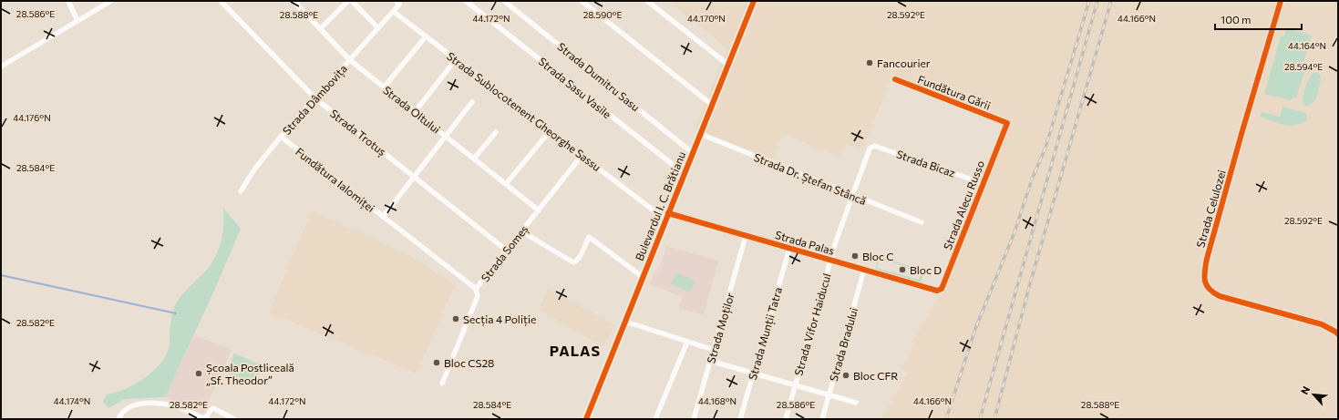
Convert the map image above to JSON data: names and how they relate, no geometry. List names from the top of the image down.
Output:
{
  "streets": {
    "main road": ["Bulevardul I. C. Brătianu"],
    "street": [
      "Strada Dumitru Sasu",
      "Strada Sasu Vasile",
      "Fundătura Gării",
      "Strada Dâmbovița",
      "Strada Oltului",
      "Strada Sublocotenent Gheorghe Sassu",
      "Strada Trotuș",
      "Strada Bicaz",
      "Strada Dr. Ștefan Stâncă",
      "Fundătura Ialomiței",
      "Strada Alecu Russo",
      "Strada Celulozei",
      "Strada Palas",
      "Strada Someș",
      "Strada Vifor Haiducul",
      "Strada Moților",
      "Strada Munții Tatra",
      "Strada Bradului"
    ]
  },
  "crossings": [
    ["Strada Dumitru Sasu", "Bulevardul I. C. Brătianu"],
    ["Strada Sasu Vasile", "Bulevardul I. C. Brătianu"],
    ["Fundătura Gării", "Strada Alecu Russo"],
    ["Strada Dâmbovița", "Strada Oltului"],
    ["Strada Dâmbovița", "Strada Sublocotenent Gheorghe Sassu"],
    ["Strada Dâmbovița", "Strada Trotuș"],
    ["Strada Dâmbovița", "Fundătura Ialomiței"],
    ["Strada Oltului", "Strada Someș"],
    ["Strada Sublocotenent Gheorghe Sassu", "Bulevardul I. C. Brătianu"],
    ["Strada Sublocotenent Gheorghe Sassu", "Strada Palas"],
    ["Strada Sublocotenent Gheorghe Sassu", "Strada Someș"],
    ["Strada Trotuș", "Strada Someș"],
    ["Strada Bicaz", "Strada Alecu Russo"],
    ["Strada Bicaz", "Strada Vifor Haiducul"],
    ["Strada Dr. Ștefan Stâncă", "Bulevardul I. C. Brătianu"],
    ["Strada Dr. Ștefan Stâncă", "Strada Vifor Haiducul"],
    ["Fundătura Ialomiței", "Strada Someș"],
    ["Strada Alecu Russo", "Strada Palas"],
    ["Bulevardul I. C. Brătianu", "Strada Palas"],
    ["Strada Palas", "Strada Vifor Haiducul"],
    ["Strada Palas", "Strada Moților"],
    ["Strada Palas", "Strada Munții Tatra"],
    ["Strada Palas", "Strada Bradului"]
  ],
  "districts": ["PALAS"],
  "places": [
    "Fancourier",
    "Bloc C",
    "Bloc D",
    "Secția 4 Poliție",
    "Bloc CS28",
    "Școala Postliceală „Sf. Theodor”",
    "Bloc CFR"
  ],
  "scale_bar": "100 m",
  "north": "top left",
  "coordinates": [
    "28.586°E",
    "28.588°E",
    "28.590°E",
    "28.592°E",
    "44.172°N",
    "44.170°N",
    "44.166°N",
    "44.164°N",
    "28.594°E",
    "44.176°N",
    "28.584°E",
    "28.582°E",
    "44.174°N",
    "44.168°N"
  ]
}
